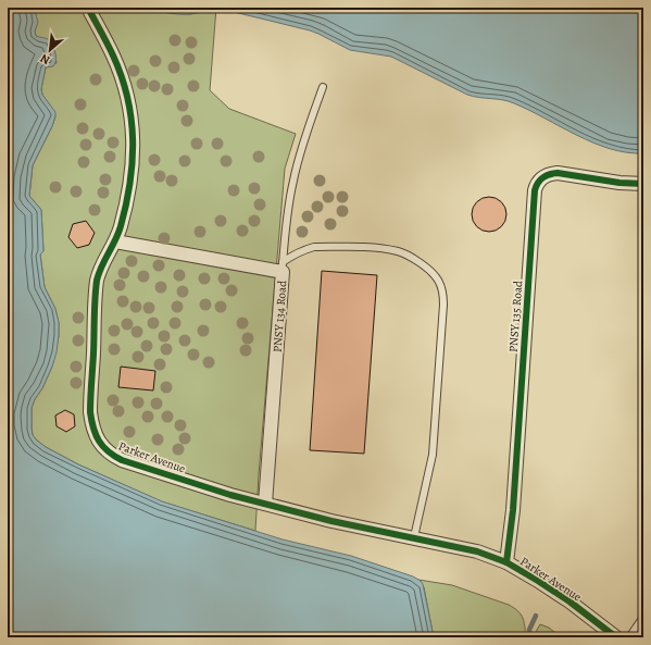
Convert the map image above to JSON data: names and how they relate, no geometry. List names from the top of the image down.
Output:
{
  "streets": {
    "street": ["PNSY 134 Road", "PNSY 135 Road", "Parker Avenue"]
  },
  "crossings": [
    ["PNSY 134 Road", "Parker Avenue"],
    ["PNSY 135 Road", "Parker Avenue"]
  ],
  "north": "bottom left"
}
